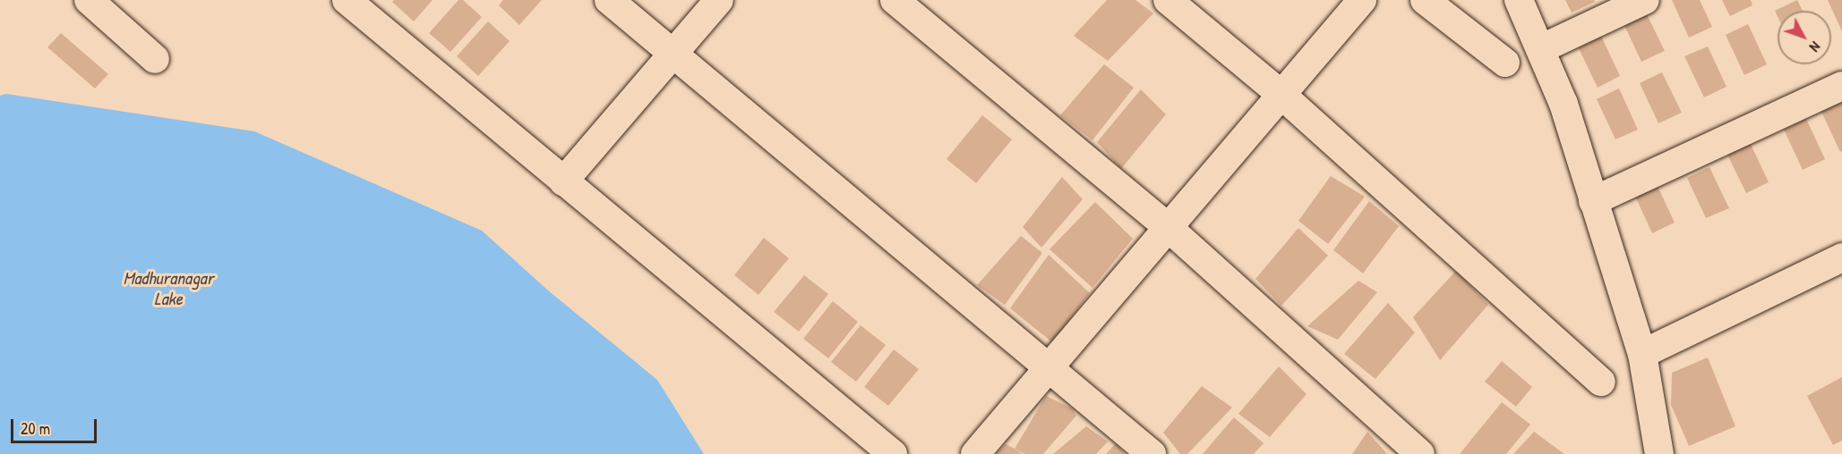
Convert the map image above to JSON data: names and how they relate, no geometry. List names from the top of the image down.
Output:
{
  "water": ["Madhuranagar Lake"],
  "scale_bar": "20 m",
  "north": "bottom right"
}
